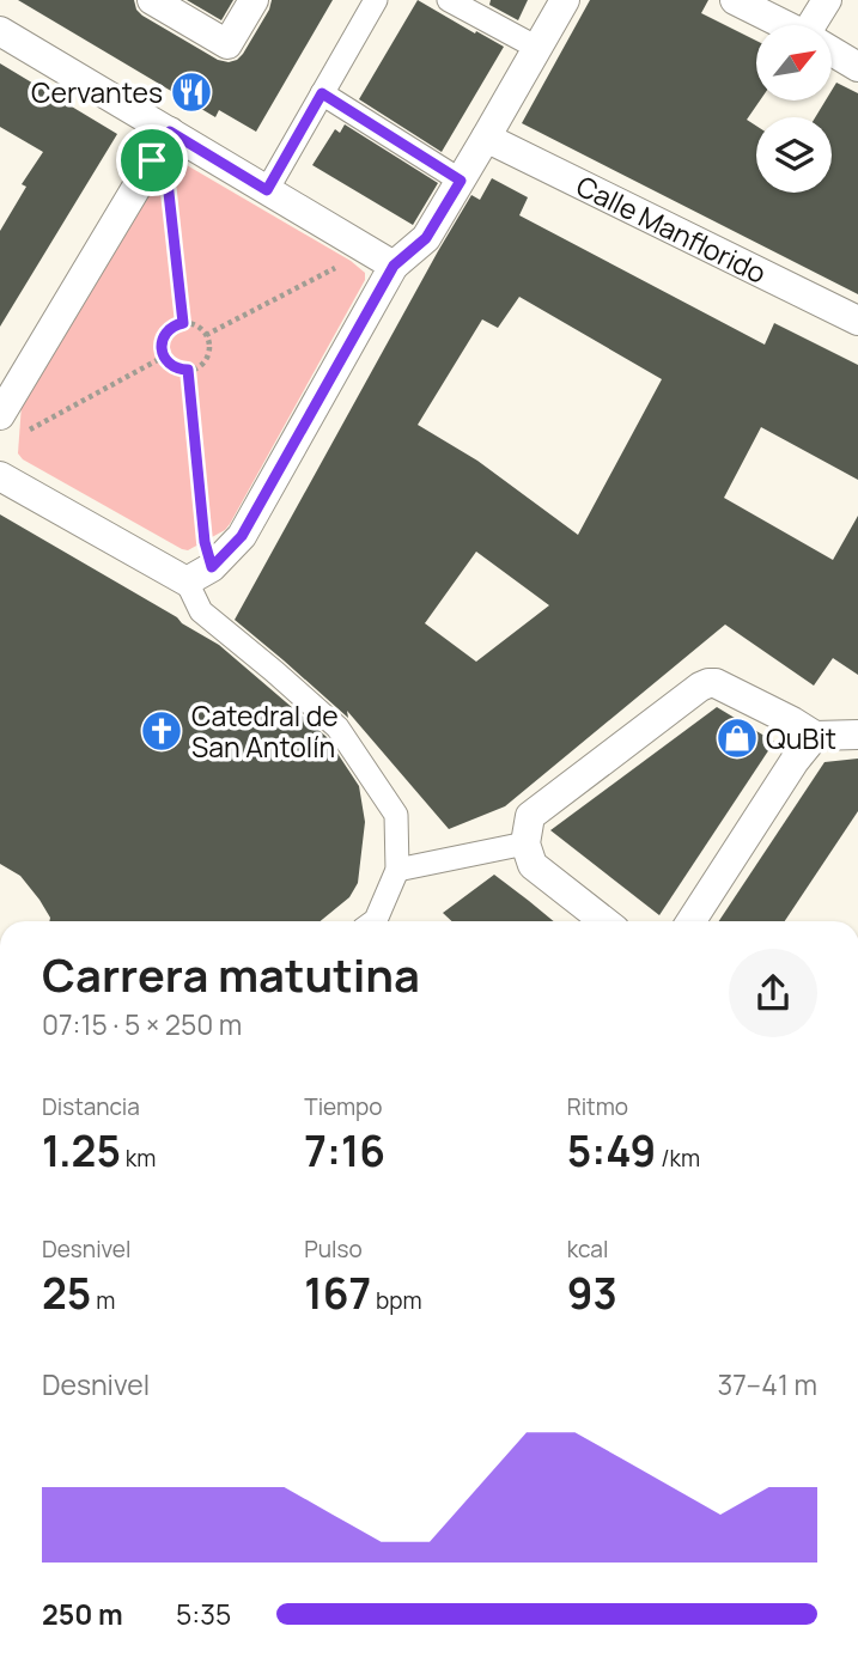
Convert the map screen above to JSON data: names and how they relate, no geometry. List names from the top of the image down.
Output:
{
  "streets": {
    "street": ["Calle Manflorido"]
  },
  "places": {
    "restaurant": ["Cervantes"],
    "church": ["Catedral de San Antolín"],
    "shop": ["QuBit"]
  },
  "north": "top right",
  "page": {
    "heading": ["Carrera matutina", "07:15 · 5 × 250 m"],
    "stats": [
      ["Distancia", "1.25 km"],
      ["Tiempo", "7:16"],
      ["Ritmo", "5:49 /km"],
      ["Desnivel", "25 m"],
      ["Pulso", "167 bpm"],
      ["kcal", "93"]
    ],
    "chart": ["Desnivel", "37–41 m"],
    "list": [
      {
        "name": "250 m",
        "note": "5:35"
      }
    ]
  }
}
